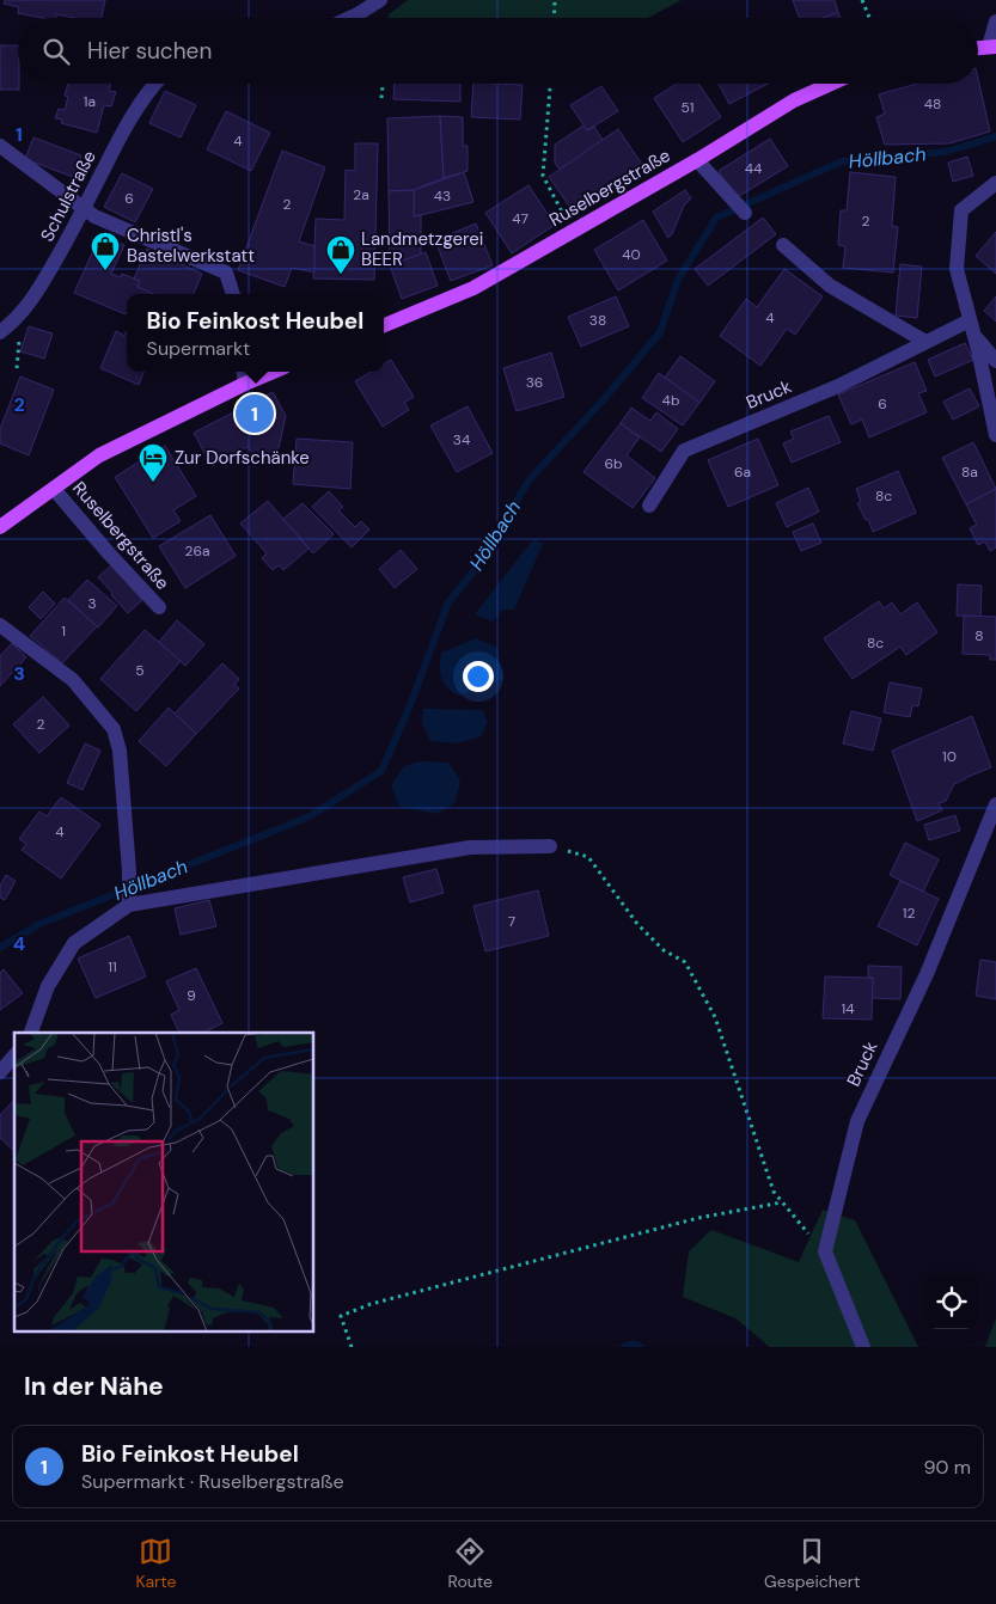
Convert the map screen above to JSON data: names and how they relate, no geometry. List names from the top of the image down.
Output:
{
  "streets": {
    "main road": ["Ruselbergstraße"],
    "street": ["Schulstraße", "Bruck"]
  },
  "water": ["Höllbach"],
  "places": {
    "shop": ["Christl's Bastelwerkstatt", "Landmetzgerei BEER"],
    "hotel": ["Zur Dorfschänke"]
  },
  "house_numbers": [
    "1a",
    "48",
    "51",
    "4",
    "44",
    "2a",
    "43",
    "6",
    "2",
    "47",
    "2",
    "40",
    "4",
    "38",
    "36",
    "4b",
    "6",
    "34",
    "6b",
    "6a",
    "8a",
    "8c",
    "26a",
    "3",
    "1",
    "8",
    "8c",
    "5",
    "2",
    "10",
    "4",
    "12",
    "7",
    "11",
    "9",
    "14"
  ],
  "page": {
    "search": "Hier suchen",
    "popup": ["Bio Feinkost Heubel", "Supermarkt"],
    "pins": "1",
    "heading": "In der Nähe",
    "list": [
      {
        "mark": "1",
        "name": "Bio Feinkost Heubel",
        "note": "Supermarkt · Ruselbergstraße",
        "value": "90 m"
      }
    ],
    "nav": ["Karte", "Route", "Gespeichert"]
  },
  "grid": {
    "rows": [
      "1",
      "2",
      "3",
      "4"
    ]
  }
}
